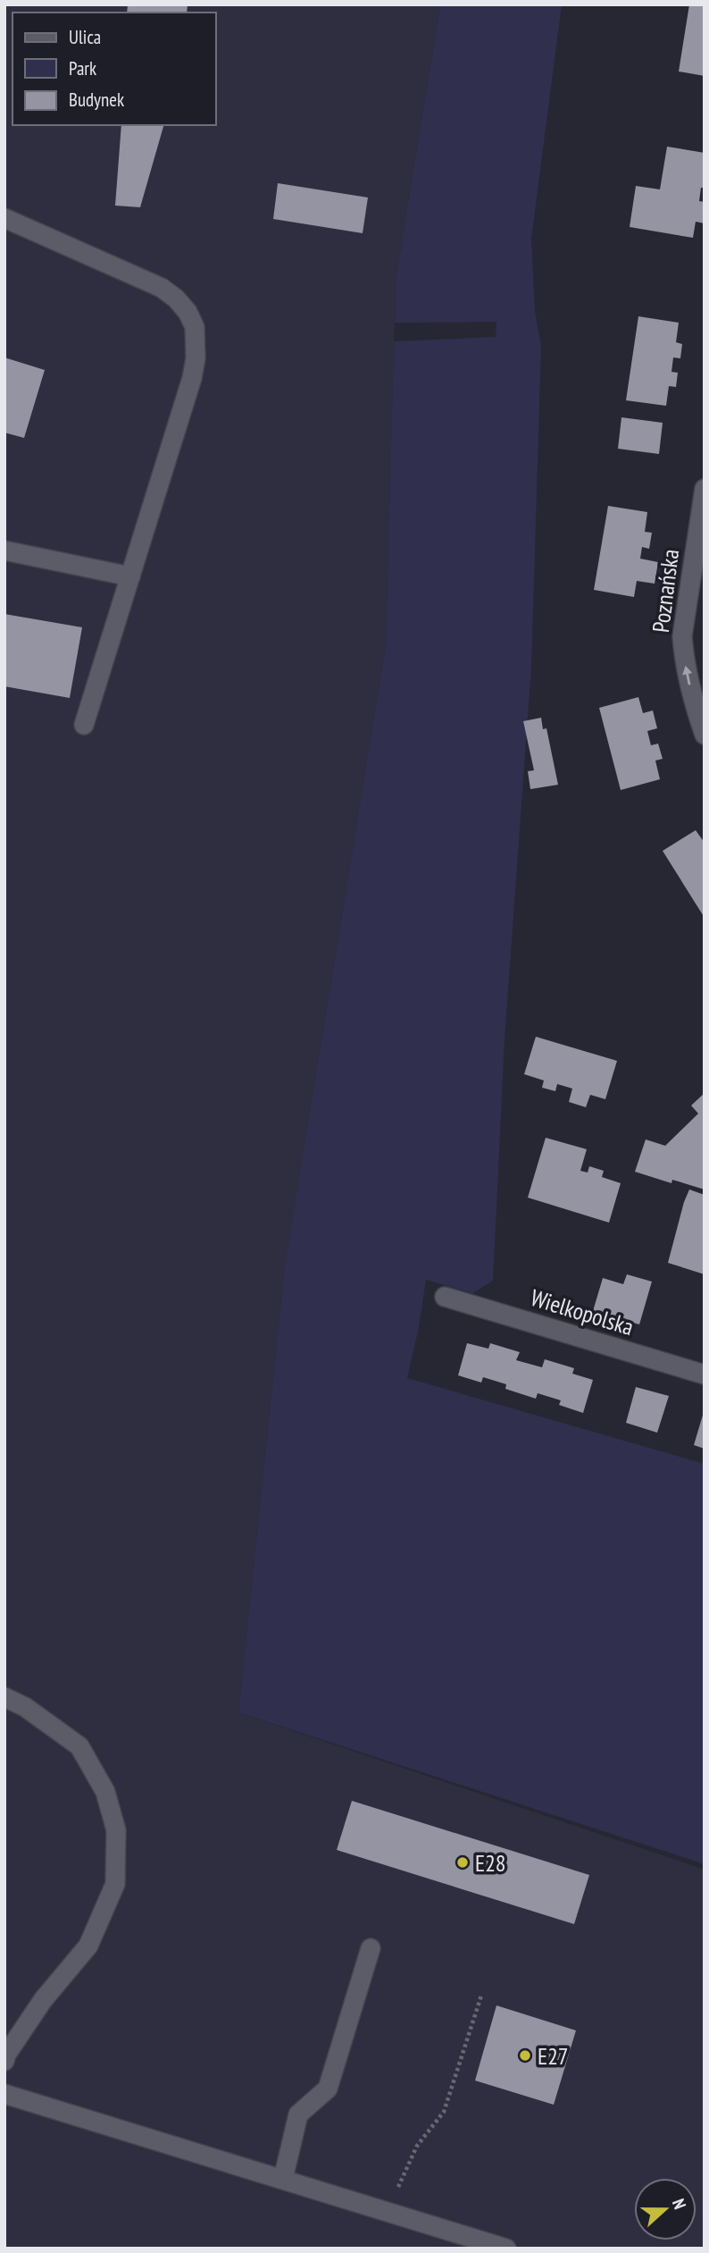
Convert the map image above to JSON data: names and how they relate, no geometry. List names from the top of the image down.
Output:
{
  "streets": {
    "street": ["Poznańska", "Wielkopolska"]
  },
  "one_way": ["Poznańska"],
  "places": ["E28", "E27"],
  "legend": ["Ulica", "Park", "Budynek"],
  "north": "right"
}
